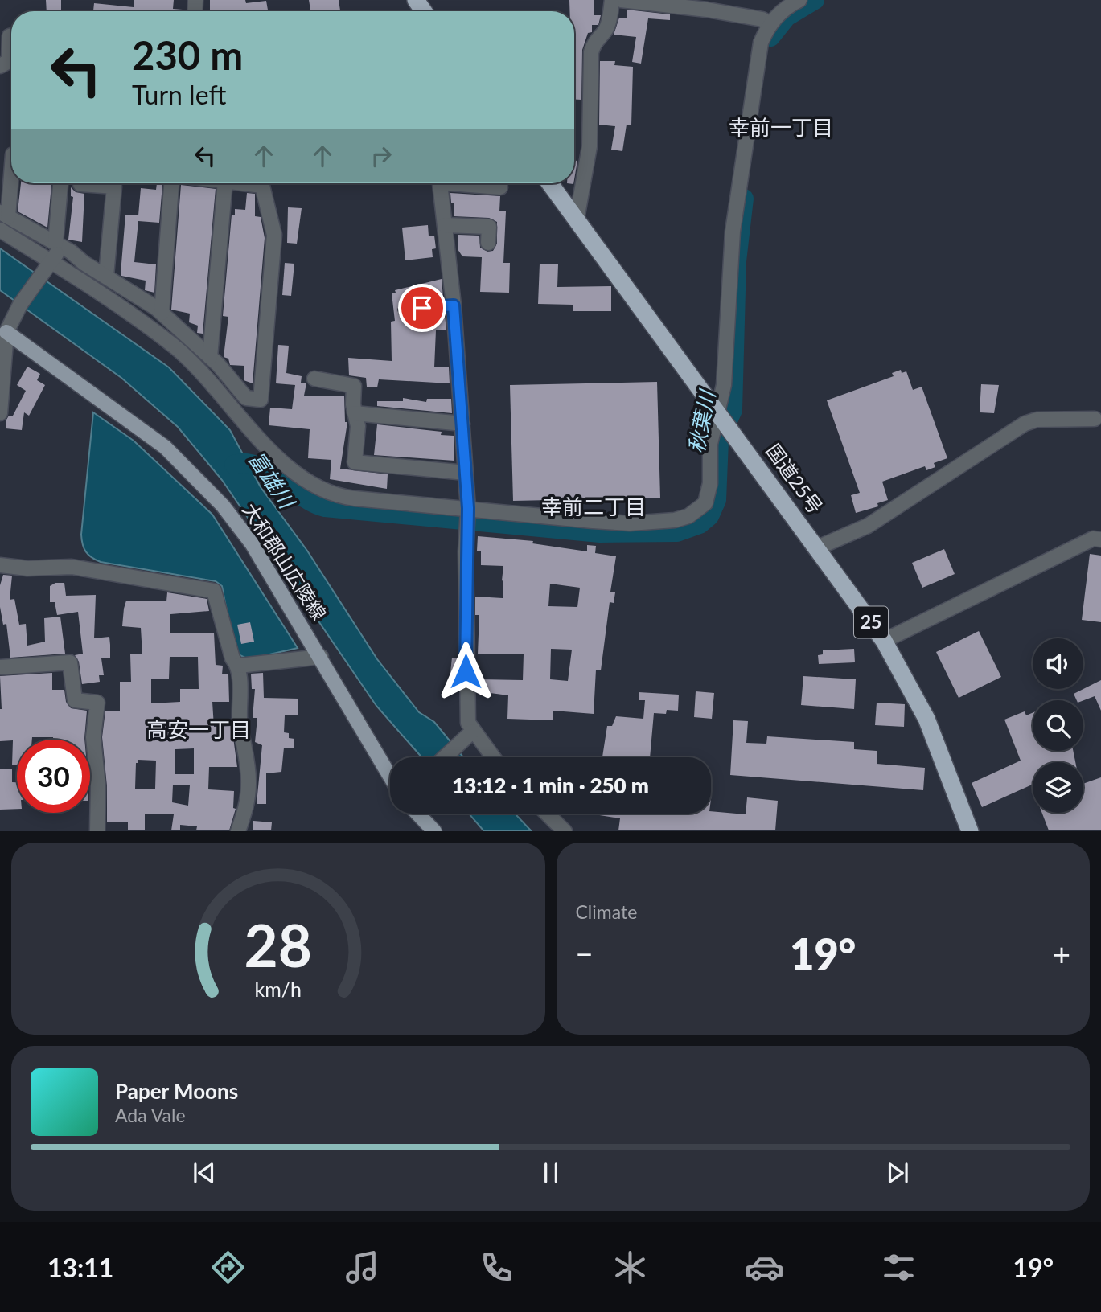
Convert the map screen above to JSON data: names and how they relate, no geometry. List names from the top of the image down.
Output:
{
  "streets": {
    "highway": ["国道25号", "25"],
    "main road": ["大和郡山広陵線"]
  },
  "districts": ["幸前一丁目", "幸前二丁目", "高安一丁目"],
  "water": ["秋葉川", "富雄川"],
  "page": {
    "turn": ["230 m", "Turn left"],
    "limit": "30",
    "trip": "13:12 · 1 min · 250 m",
    "tile": "Climate",
    "heat": ["−", "19°", "+"],
    "song": ["Paper Moons", "Ada Vale"],
    "tabs": ["13:11", "19°"],
    "gauge": ["28", "km/h"]
  }
}
